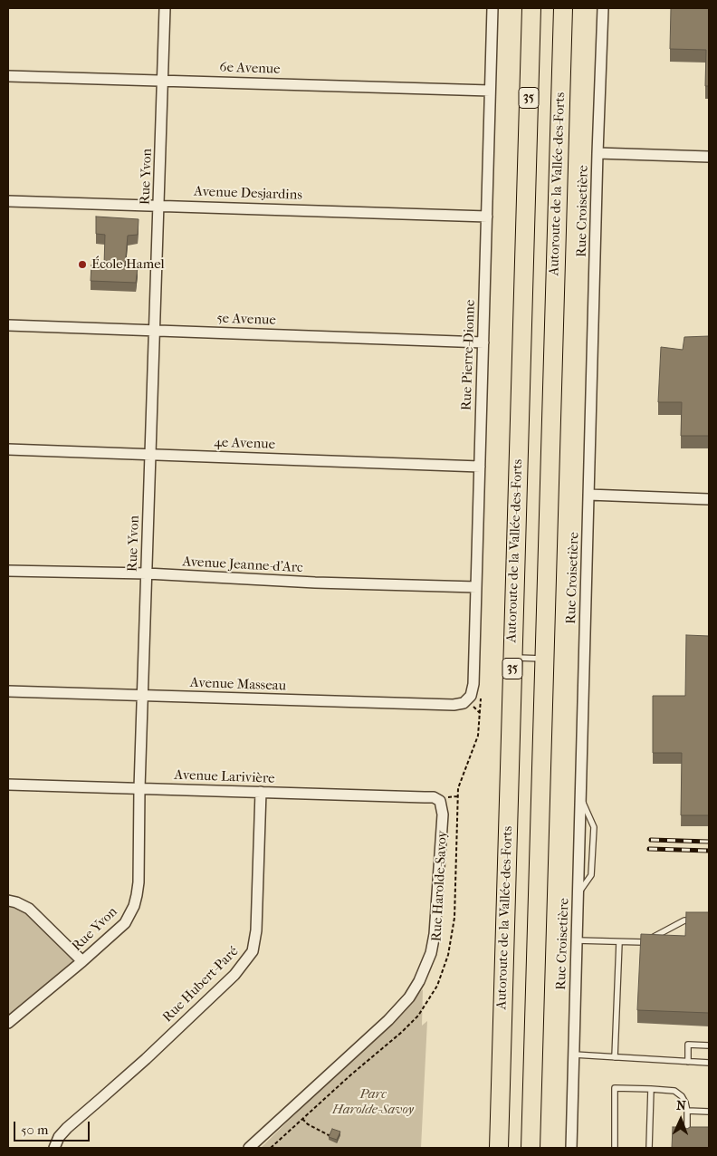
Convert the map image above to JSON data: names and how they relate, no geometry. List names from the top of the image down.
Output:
{
  "streets": {
    "highway": ["35", "Autoroute de la Vallée-des-Forts"],
    "street": [
      "6e Avenue",
      "Rue Yvon",
      "Avenue Desjardins",
      "Rue Croisetière",
      "5e Avenue",
      "Rue Pierre-Dionne",
      "4e Avenue",
      "Avenue Jeanne-d'Arc",
      "Avenue Masseau",
      "Avenue Larivière",
      "Rue Harolde-Savoy",
      "Rue Hubert-Paré"
    ]
  },
  "crossings": [
    ["6e Avenue", "Rue Yvon"],
    ["6e Avenue", "Rue Pierre-Dionne"],
    ["Rue Yvon", "Avenue Desjardins"],
    ["Rue Yvon", "5e Avenue"],
    ["Rue Yvon", "4e Avenue"],
    ["Rue Yvon", "Avenue Jeanne-d'Arc"],
    ["Rue Yvon", "Avenue Masseau"],
    ["Rue Yvon", "Avenue Larivière"],
    ["Avenue Desjardins", "Rue Pierre-Dionne"],
    ["5e Avenue", "Rue Pierre-Dionne"],
    ["Rue Pierre-Dionne", "4e Avenue"],
    ["Rue Pierre-Dionne", "Avenue Jeanne-d'Arc"],
    ["Rue Pierre-Dionne", "Avenue Masseau"],
    ["Rue Pierre-Dionne", "Rue Harolde-Savoy"],
    ["Avenue Masseau", "Rue Harolde-Savoy"],
    ["Avenue Larivière", "Rue Harolde-Savoy"],
    ["Avenue Larivière", "Rue Hubert-Paré"]
  ],
  "parks": ["Parc Harolde-Savoy"],
  "places": ["École Hamel"],
  "scale_bar": "50 m",
  "north": "top"
}
